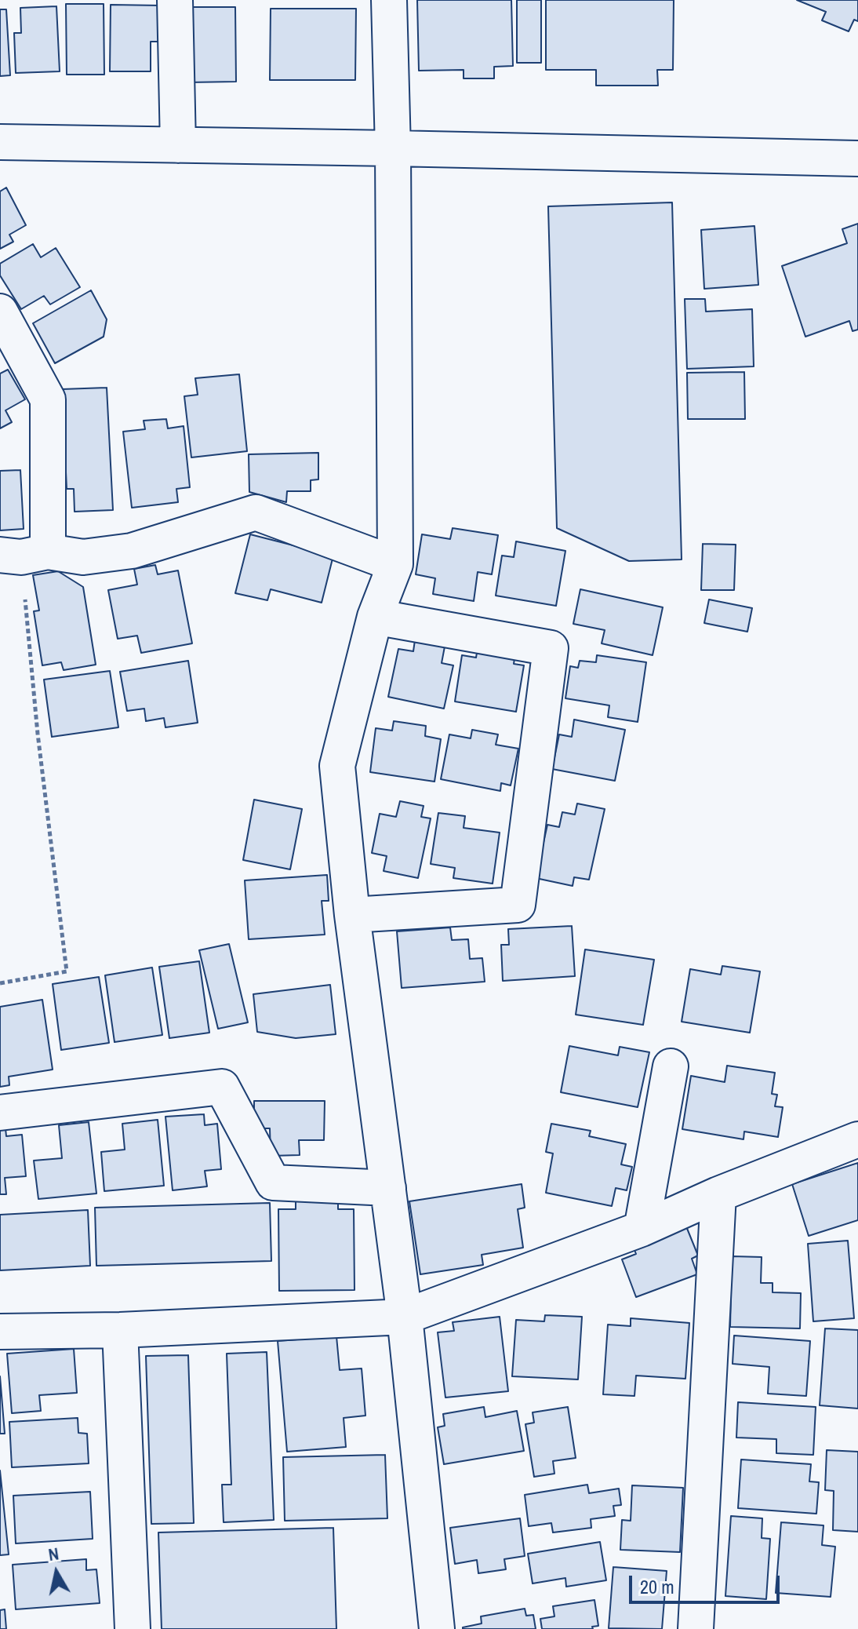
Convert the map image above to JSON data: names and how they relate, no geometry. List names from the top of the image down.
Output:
{
  "scale_bar": "20 m",
  "north": "top"
}
